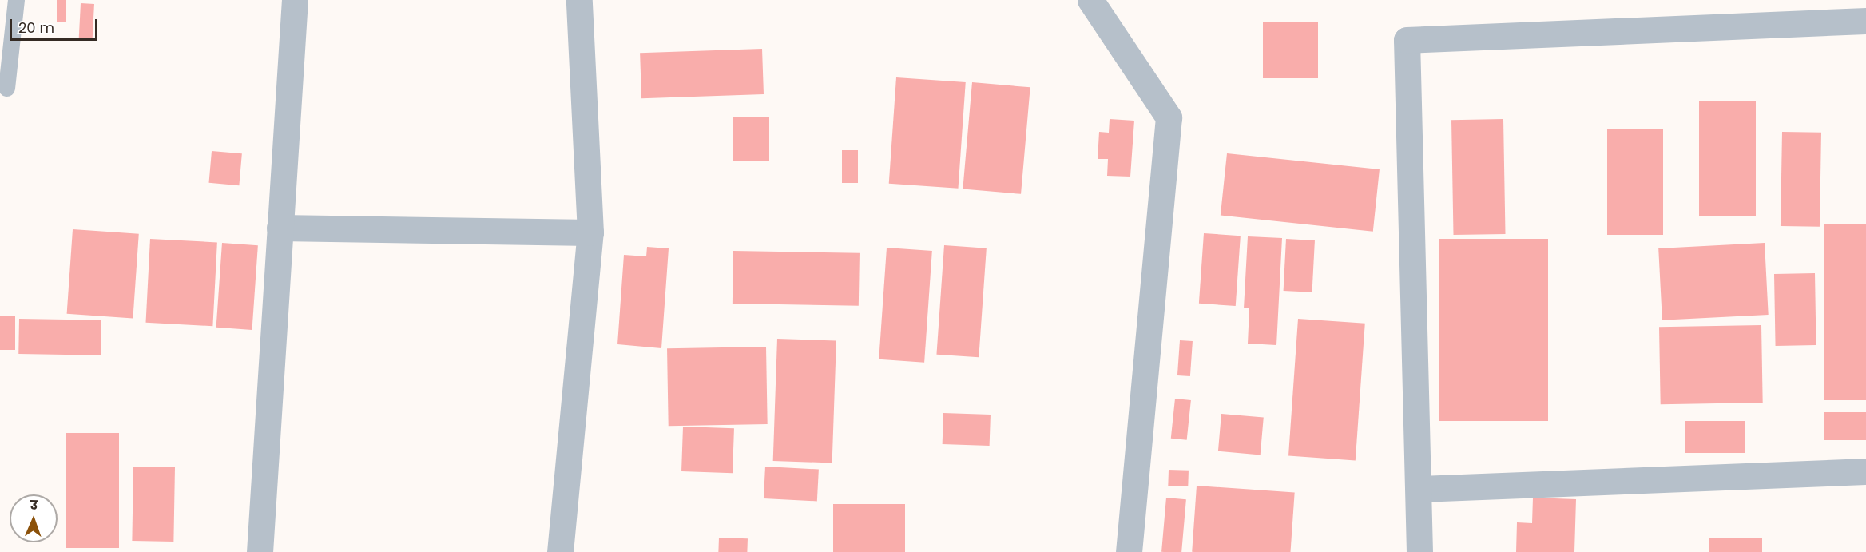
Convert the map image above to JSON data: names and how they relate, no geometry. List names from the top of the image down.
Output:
{
  "scale_bar": "20 m",
  "north": "top"
}
